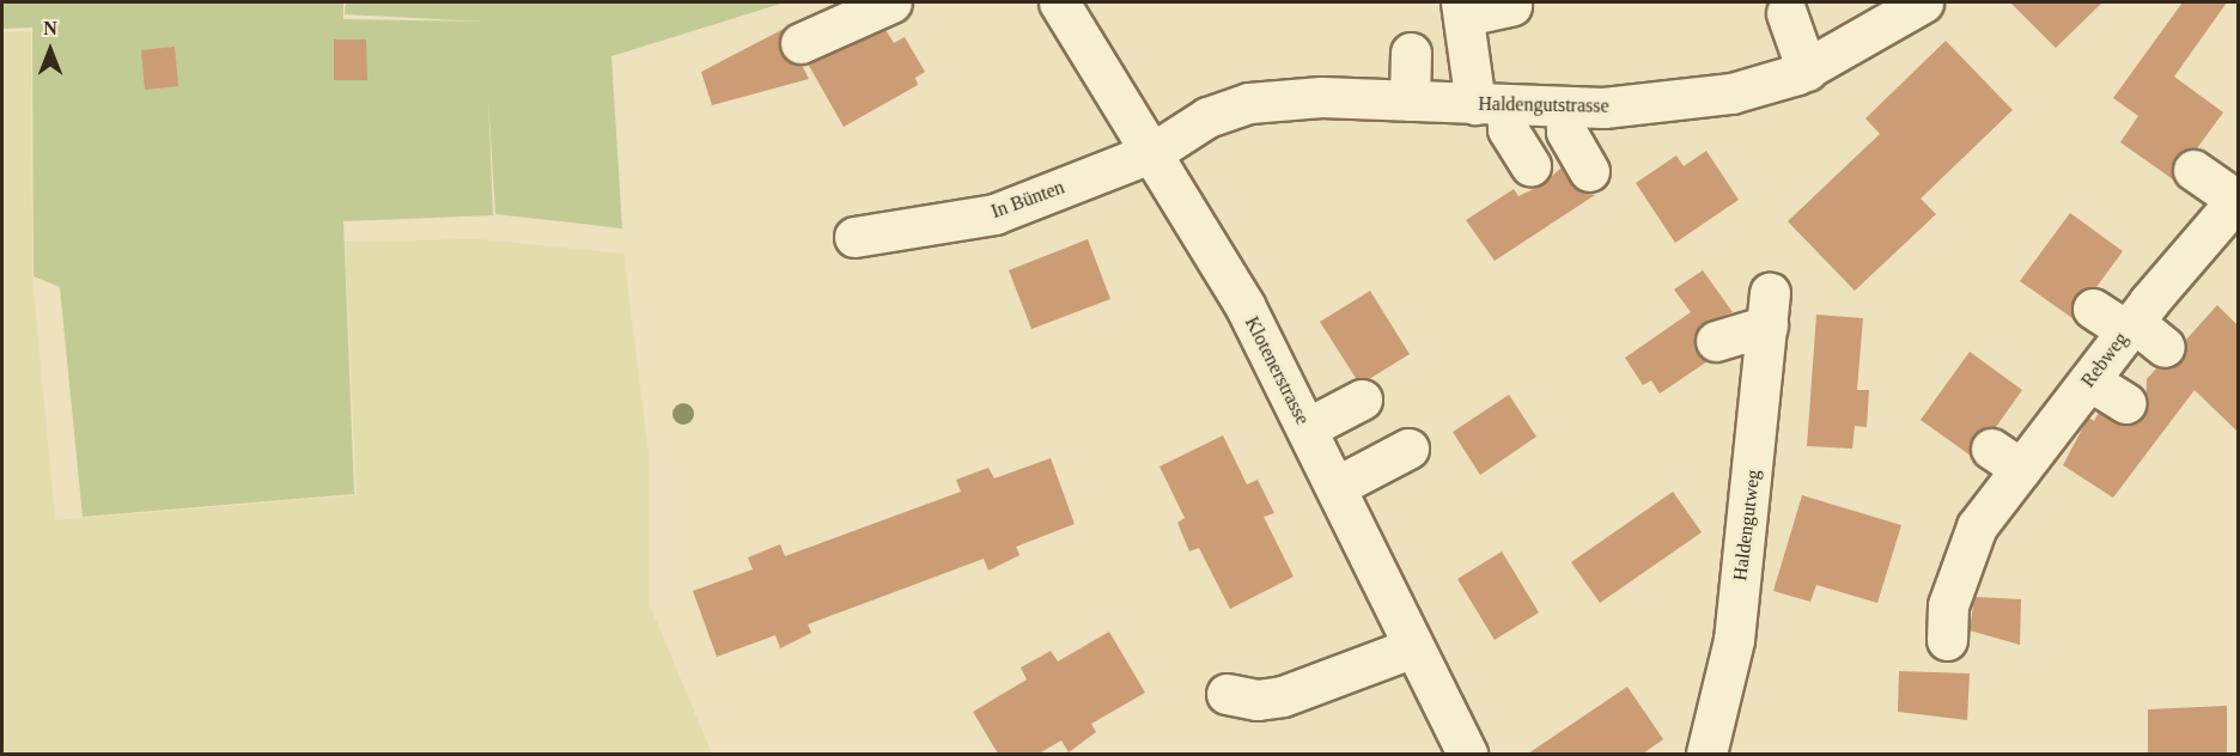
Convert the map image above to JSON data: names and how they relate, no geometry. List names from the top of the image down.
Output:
{
  "streets": {
    "street": [
      "Haldengutstrasse",
      "In Bünten",
      "Rebweg",
      "Klotenerstrasse",
      "Haldengutweg"
    ]
  },
  "crossings": [
    ["Haldengutstrasse", "In Bünten"],
    ["Haldengutstrasse", "Klotenerstrasse"],
    ["In Bünten", "Klotenerstrasse"]
  ],
  "north": "top"
}
